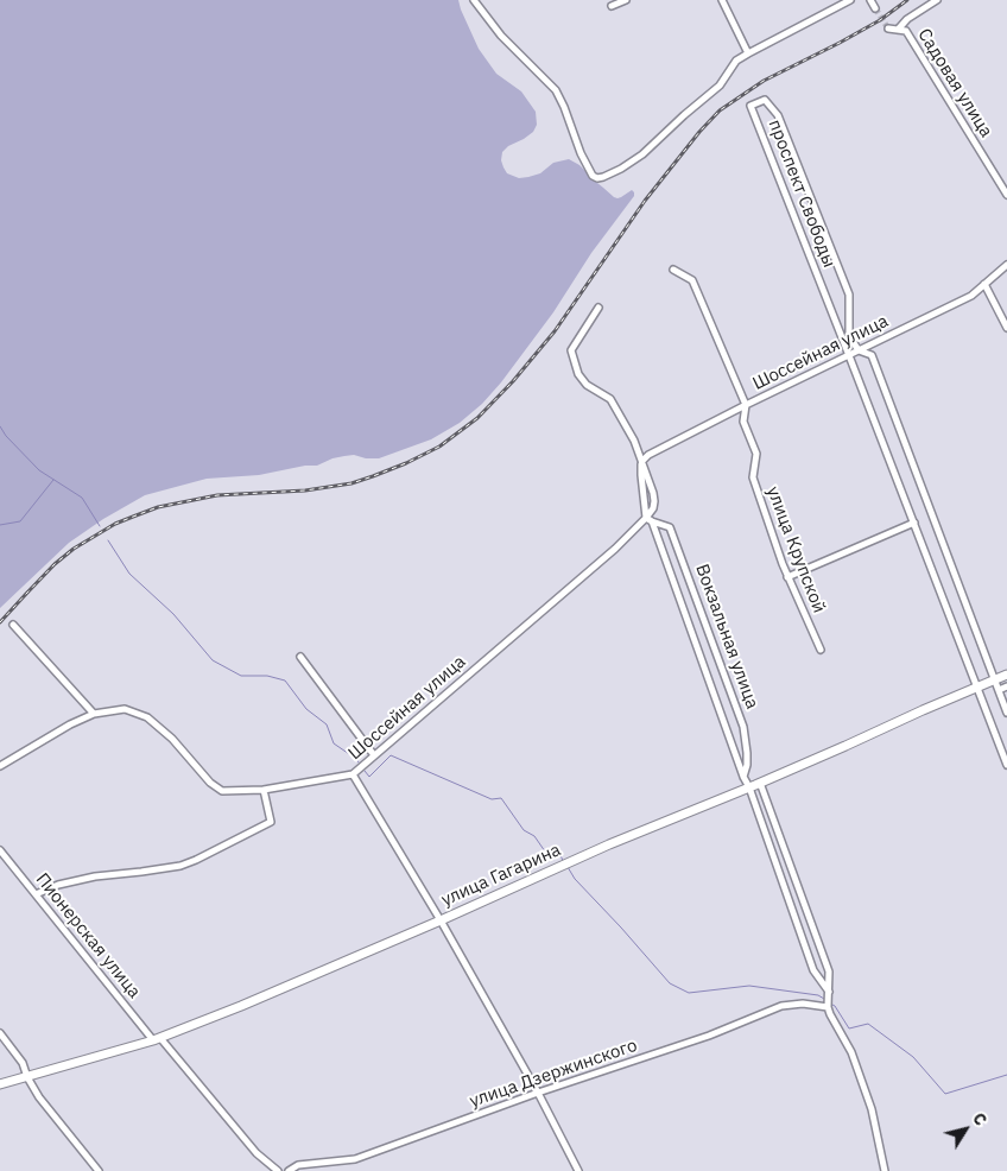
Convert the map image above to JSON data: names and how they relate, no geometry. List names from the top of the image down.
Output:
{
  "streets": {
    "main road": ["улица Гагарина"],
    "street": [
      "Садовая улица",
      "проспект Свободы",
      "Шоссейная улица",
      "улица Крупской",
      "Вокзальная улица",
      "Пионерская улица",
      "улица Дзержинского"
    ]
  },
  "crossings": [
    ["проспект Свободы", "Шоссейная улица"],
    ["проспект Свободы", "улица Гагарина"],
    ["Шоссейная улица", "улица Крупской"],
    ["Шоссейная улица", "Вокзальная улица"],
    ["Вокзальная улица", "улица Гагарина"],
    ["улица Гагарина", "Пионерская улица"]
  ],
  "north": "top right"
}
